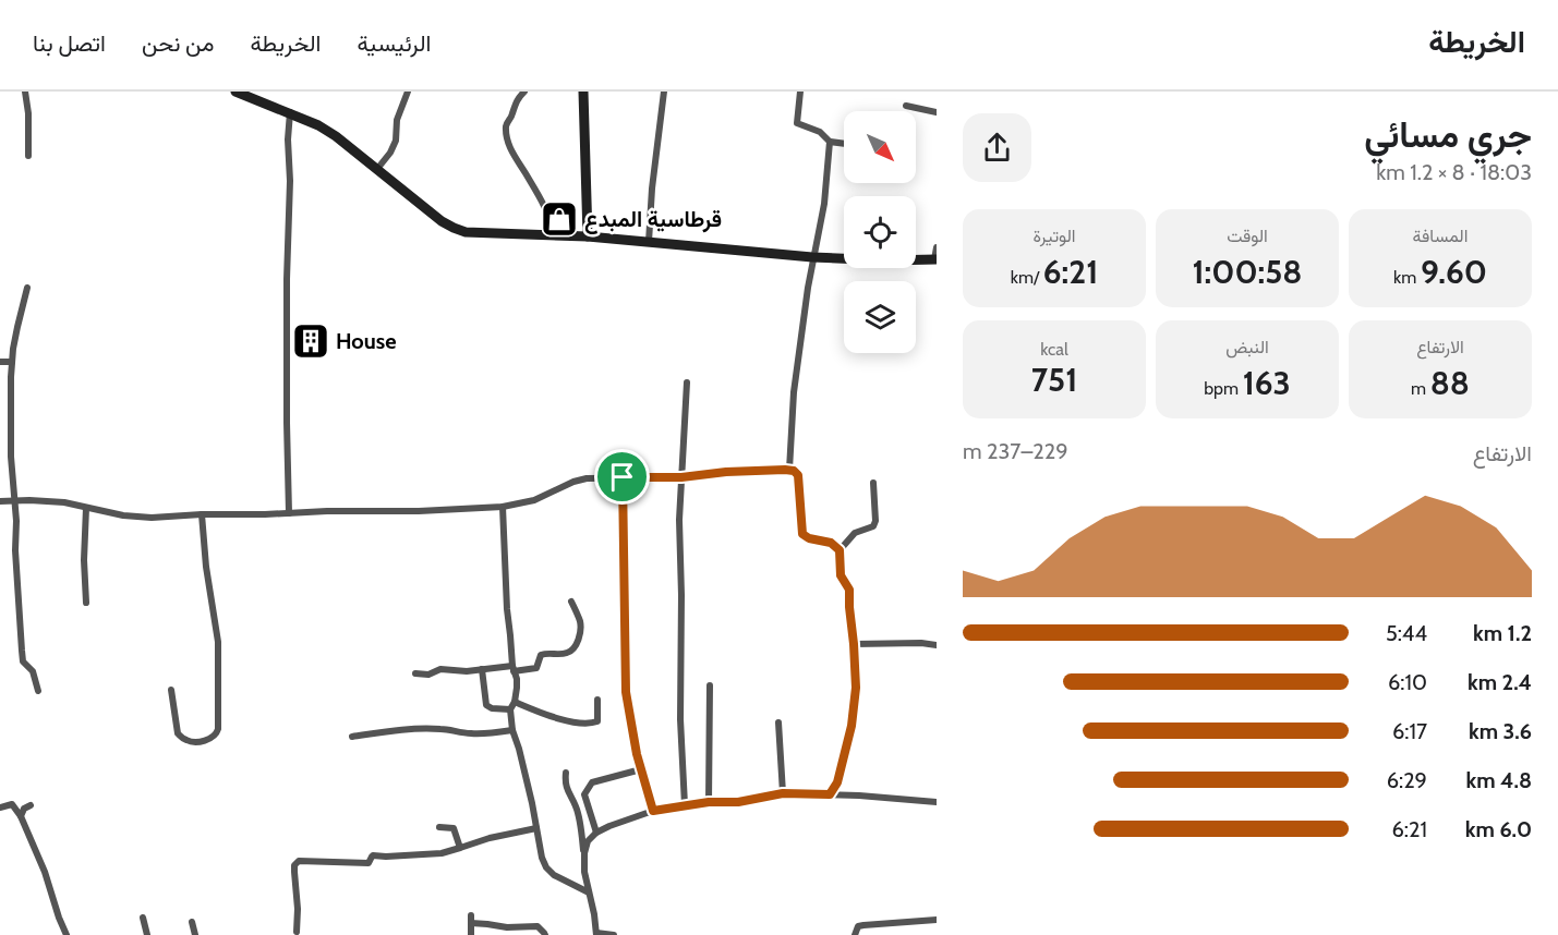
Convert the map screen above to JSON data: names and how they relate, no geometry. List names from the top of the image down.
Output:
{
  "places": {
    "shop": ["قرطاسية المبدع"],
    "building": ["House"]
  },
  "north": "bottom right",
  "page": {
    "header": "الخريطة",
    "nav": [
      "الرئيسية",
      "الخريطة",
      "من نحن",
      "اتصل بنا"
    ],
    "heading": ["جري مسائي", "18:03 · 8 × 1.2 km"],
    "stats": [
      ["المسافة", "9.60 km"],
      ["الوقت", "1:00:58"],
      ["الوتيرة", "6:21 /km"],
      ["الارتفاع", "88 m"],
      ["النبض", "163 bpm"],
      ["kcal", "751"]
    ],
    "chart": ["الارتفاع", "229–237 m"],
    "list": [
      {
        "name": "1.2 km",
        "note": "5:44"
      },
      {
        "name": "2.4 km",
        "note": "6:10"
      },
      {
        "name": "3.6 km",
        "note": "6:17"
      },
      {
        "name": "4.8 km",
        "note": "6:29"
      },
      {
        "name": "6.0 km",
        "note": "6:21"
      }
    ]
  }
}
